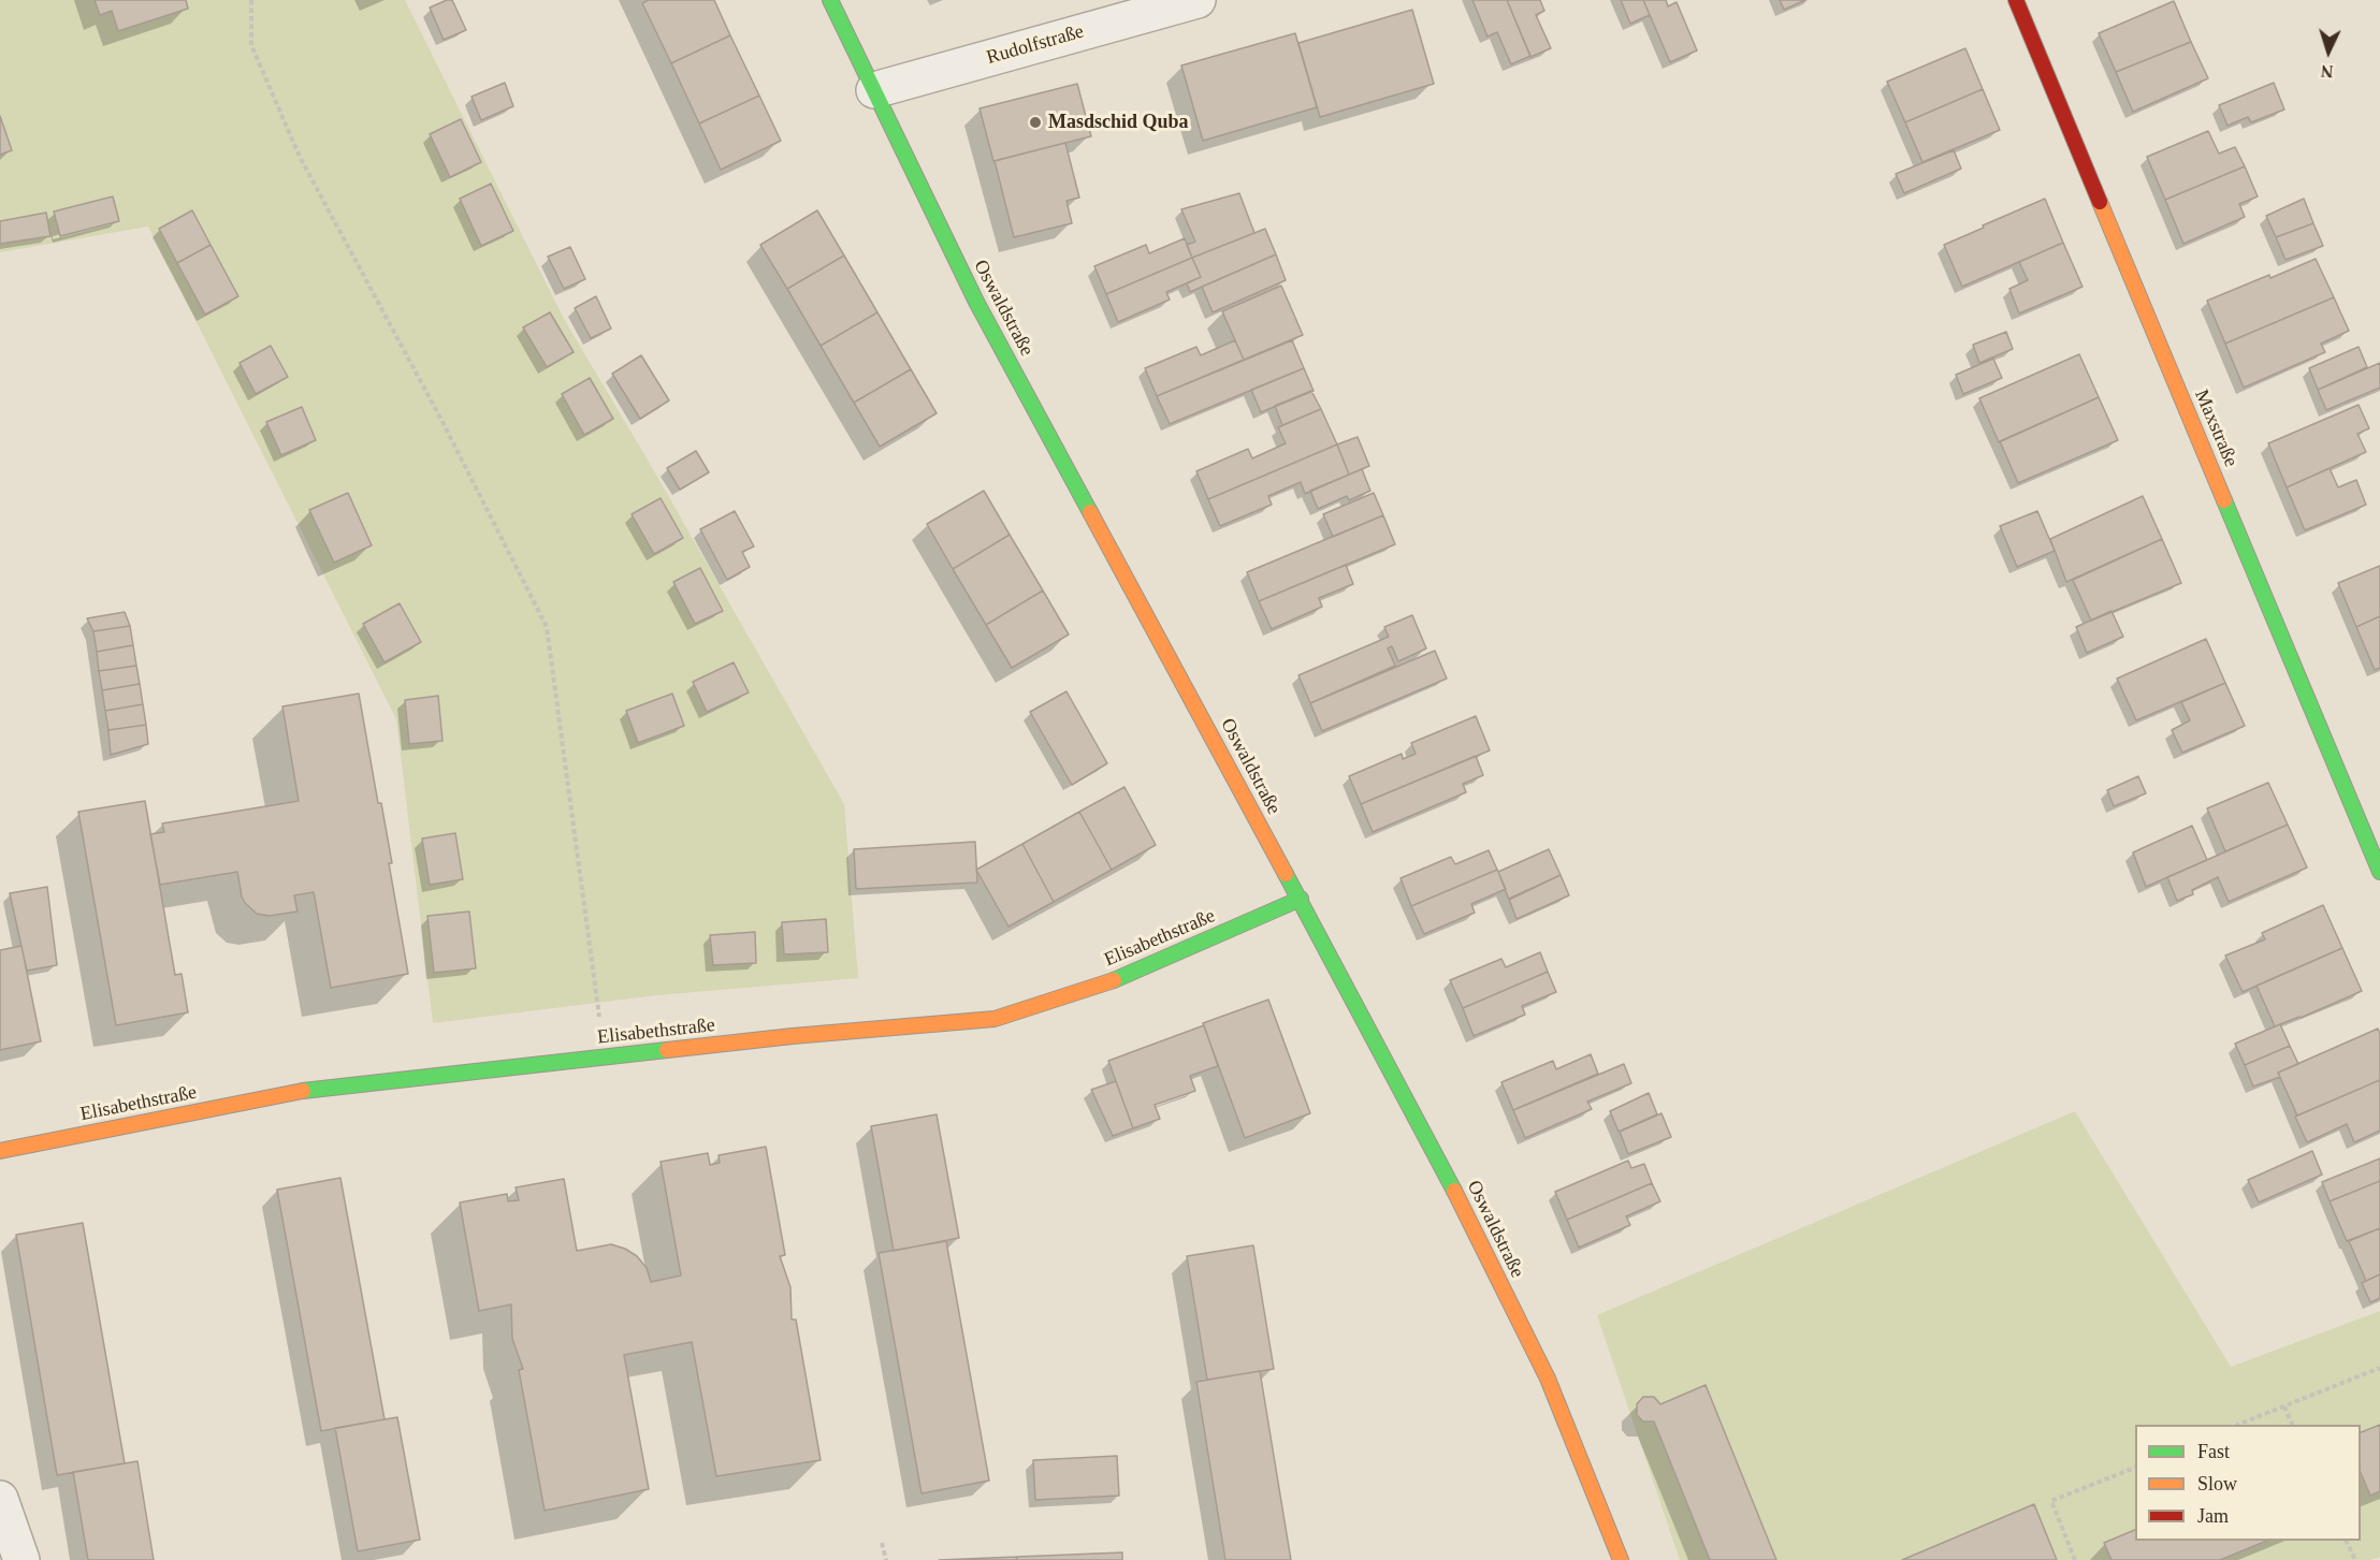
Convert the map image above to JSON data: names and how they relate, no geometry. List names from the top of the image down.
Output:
{
  "streets": {
    "street": [
      "Rudolfstraße",
      "Oswaldstraße",
      "Maxstraße",
      "Elisabethstraße"
    ]
  },
  "crossings": [
    ["Rudolfstraße", "Oswaldstraße"],
    ["Oswaldstraße", "Elisabethstraße"]
  ],
  "places": ["Masdschid Quba"],
  "legend": ["Fast", "Slow", "Jam"],
  "north": "bottom"
}
